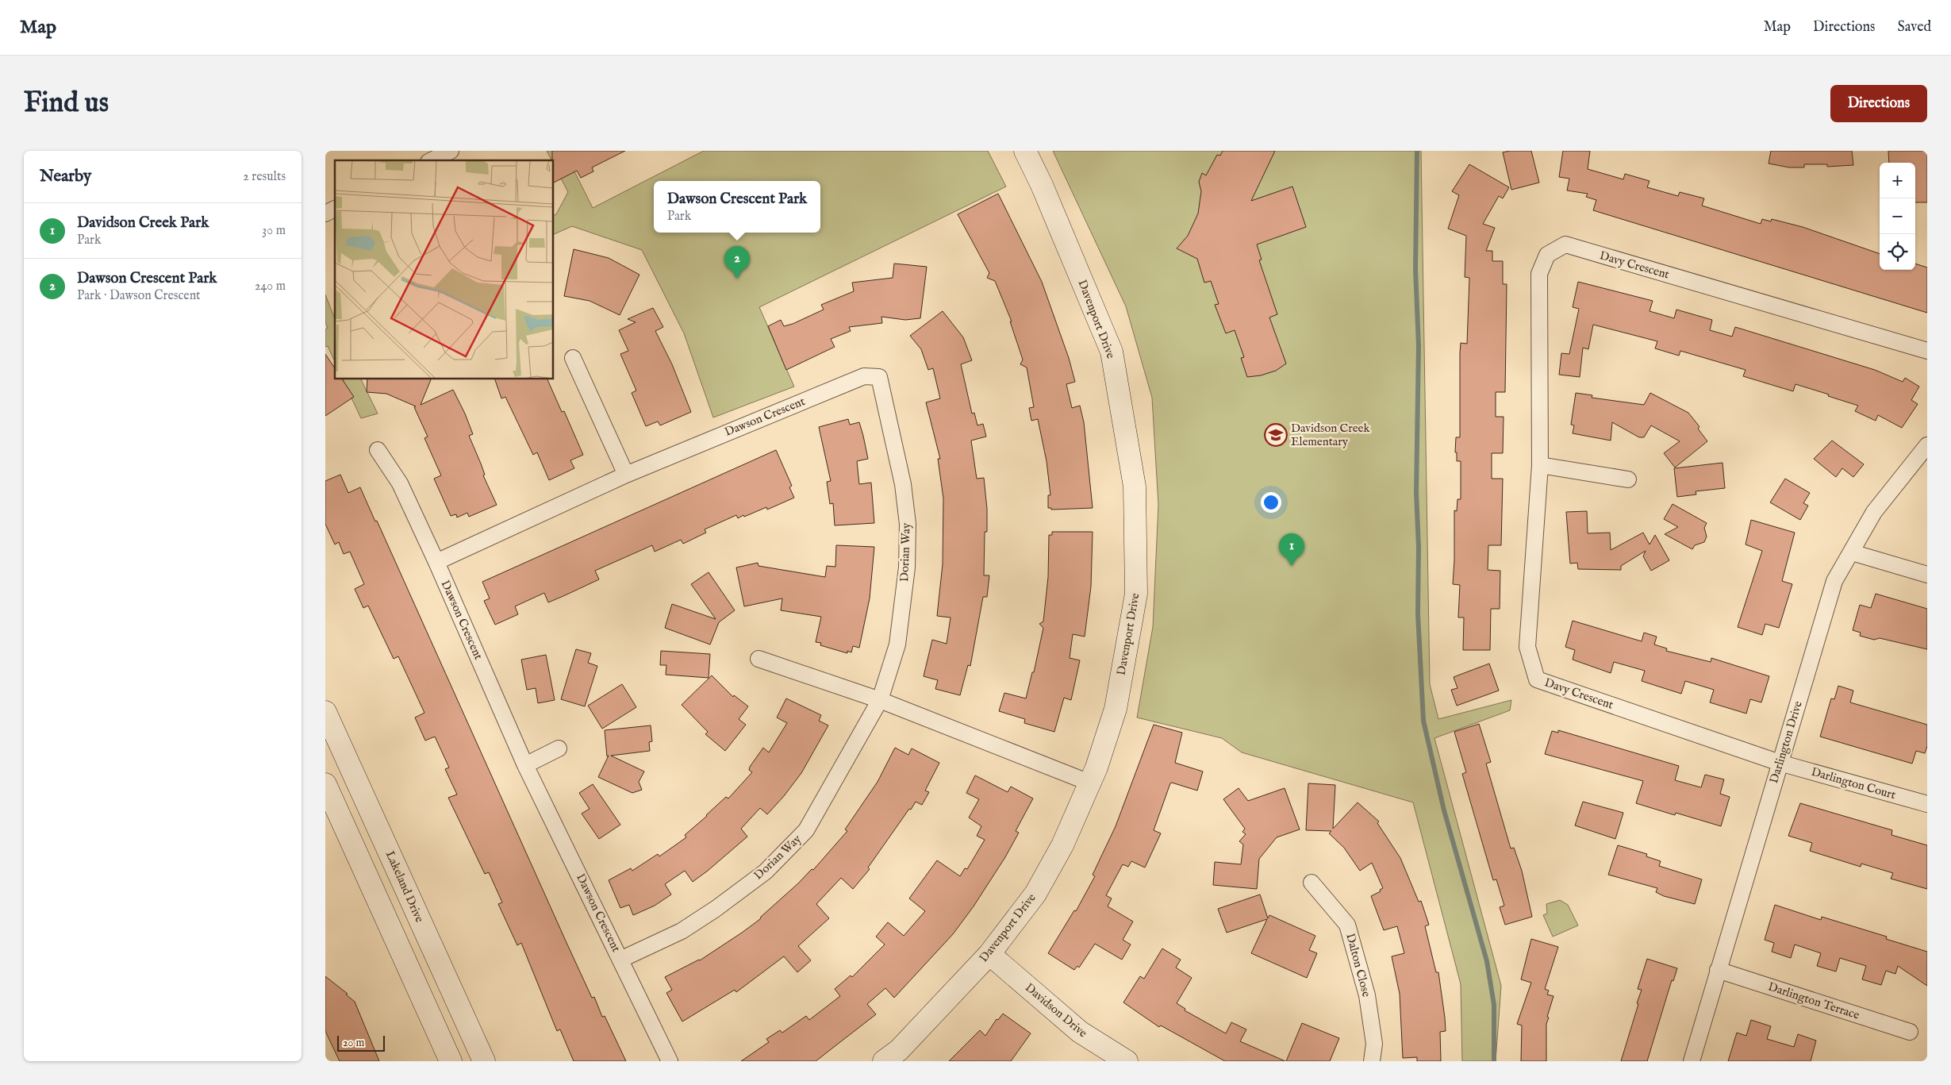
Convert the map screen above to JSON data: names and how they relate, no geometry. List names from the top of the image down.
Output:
{
  "streets": {
    "street": [
      "Davy Crescent",
      "Davenport Drive",
      "Dawson Crescent",
      "Dorian Way",
      "Darlington Drive",
      "Darlington Court",
      "Lakeland Drive",
      "Dalton Close",
      "Darlington Terrace",
      "Davidson Drive"
    ]
  },
  "crossings": [
    ["Davy Crescent", "Darlington Drive"],
    ["Davy Crescent", "Darlington Court"],
    ["Davenport Drive", "Davidson Drive"],
    ["Dawson Crescent", "Dorian Way"],
    ["Darlington Drive", "Darlington Court"],
    ["Darlington Drive", "Darlington Terrace"]
  ],
  "places": {
    "school or university": ["Davidson Creek Elementary"]
  },
  "scale_bar": "20 m",
  "page": {
    "header": "Map",
    "nav": ["Map", "Directions", "Saved"],
    "buttons": "Directions",
    "title": "Find us",
    "heading": ["Nearby", "2 results"],
    "map_buttons": ["+", "−"],
    "popup": ["Dawson Crescent Park", "Park"],
    "list": [
      {
        "mark": "1",
        "name": "Davidson Creek Park",
        "note": "Park",
        "value": "30 m"
      },
      {
        "mark": "2",
        "name": "Dawson Crescent Park",
        "note": "Park · Dawson Crescent",
        "value": "240 m"
      }
    ],
    "pins": ["2", "1"],
    "scale": "20 m"
  }
}
